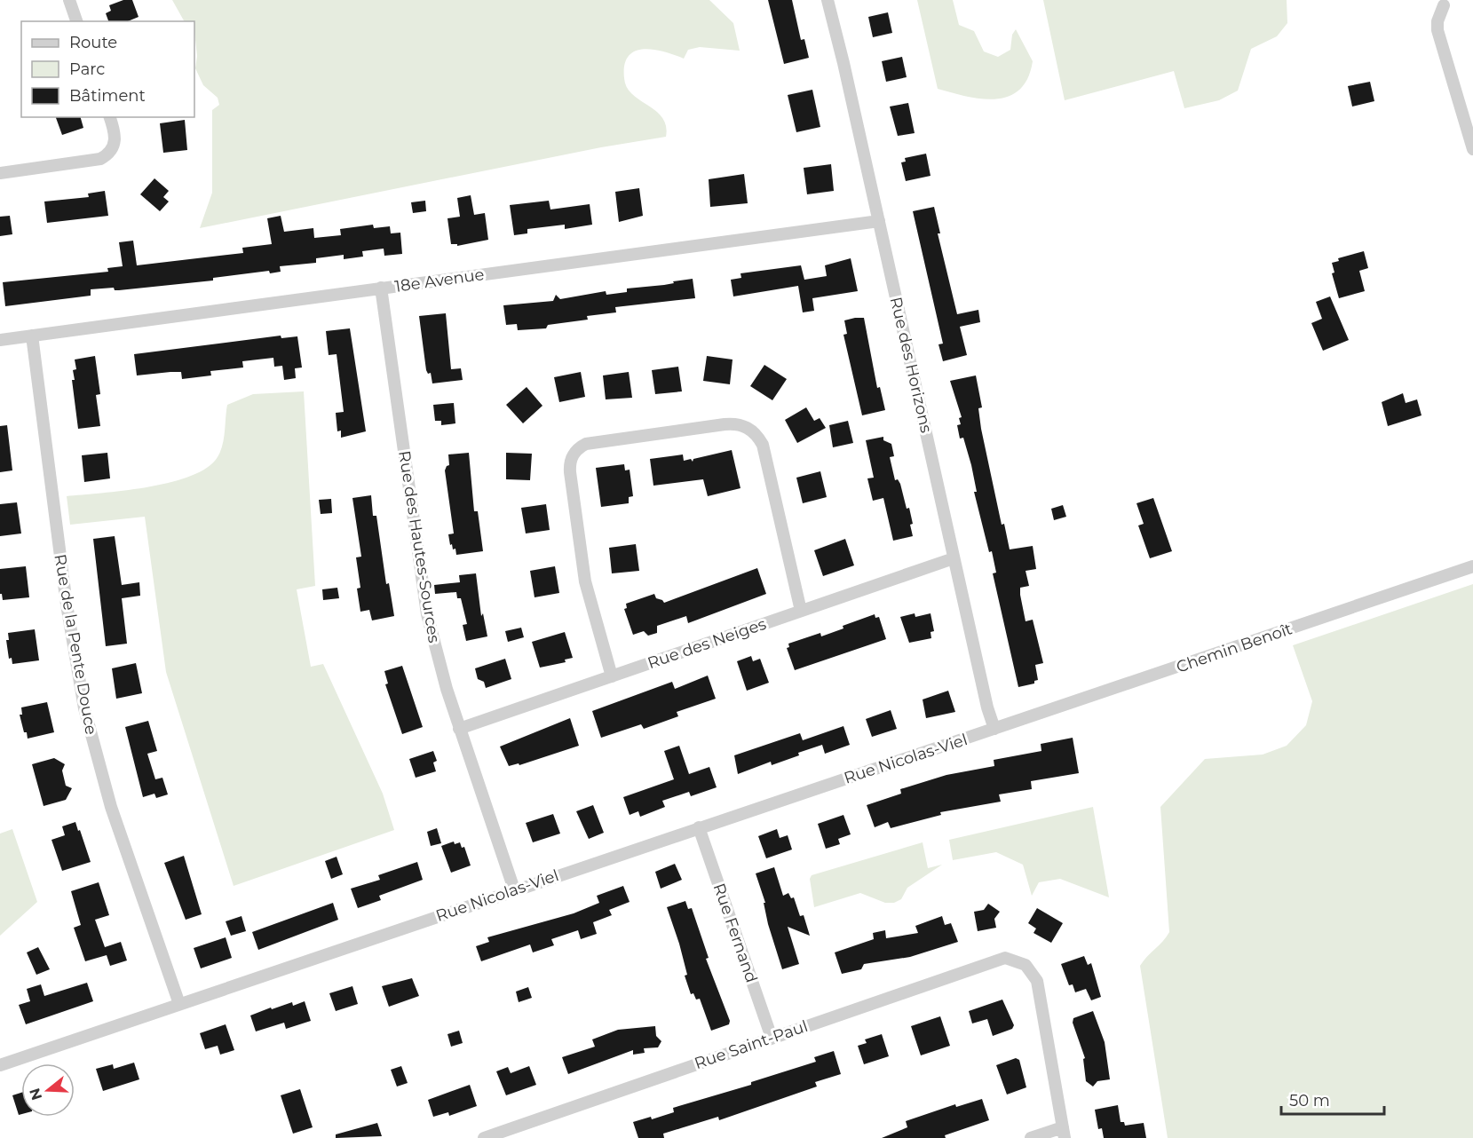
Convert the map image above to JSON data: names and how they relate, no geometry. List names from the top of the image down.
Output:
{
  "streets": {
    "street": [
      "18e Avenue",
      "Rue des Horizons",
      "Rue des Hautes-Sources",
      "Rue des Neiges",
      "Rue de la Pente Douce",
      "Chemin Benoît",
      "Rue Nicolas-Viel",
      "Rue Fernand",
      "Rue Saint-Paul"
    ]
  },
  "crossings": [
    ["18e Avenue", "Rue des Horizons"],
    ["18e Avenue", "Rue des Hautes-Sources"],
    ["18e Avenue", "Rue de la Pente Douce"],
    ["Rue des Horizons", "Rue des Neiges"],
    ["Rue des Horizons", "Chemin Benoît"],
    ["Rue des Horizons", "Rue Nicolas-Viel"],
    ["Rue des Hautes-Sources", "Rue des Neiges"],
    ["Rue des Hautes-Sources", "Rue Nicolas-Viel"],
    ["Rue de la Pente Douce", "Rue Nicolas-Viel"],
    ["Chemin Benoît", "Rue Nicolas-Viel"],
    ["Rue Nicolas-Viel", "Rue Fernand"],
    ["Rue Fernand", "Rue Saint-Paul"]
  ],
  "legend": ["Route", "Parc", "Bâtiment"],
  "scale_bar": "50 m",
  "north": "left"
}
